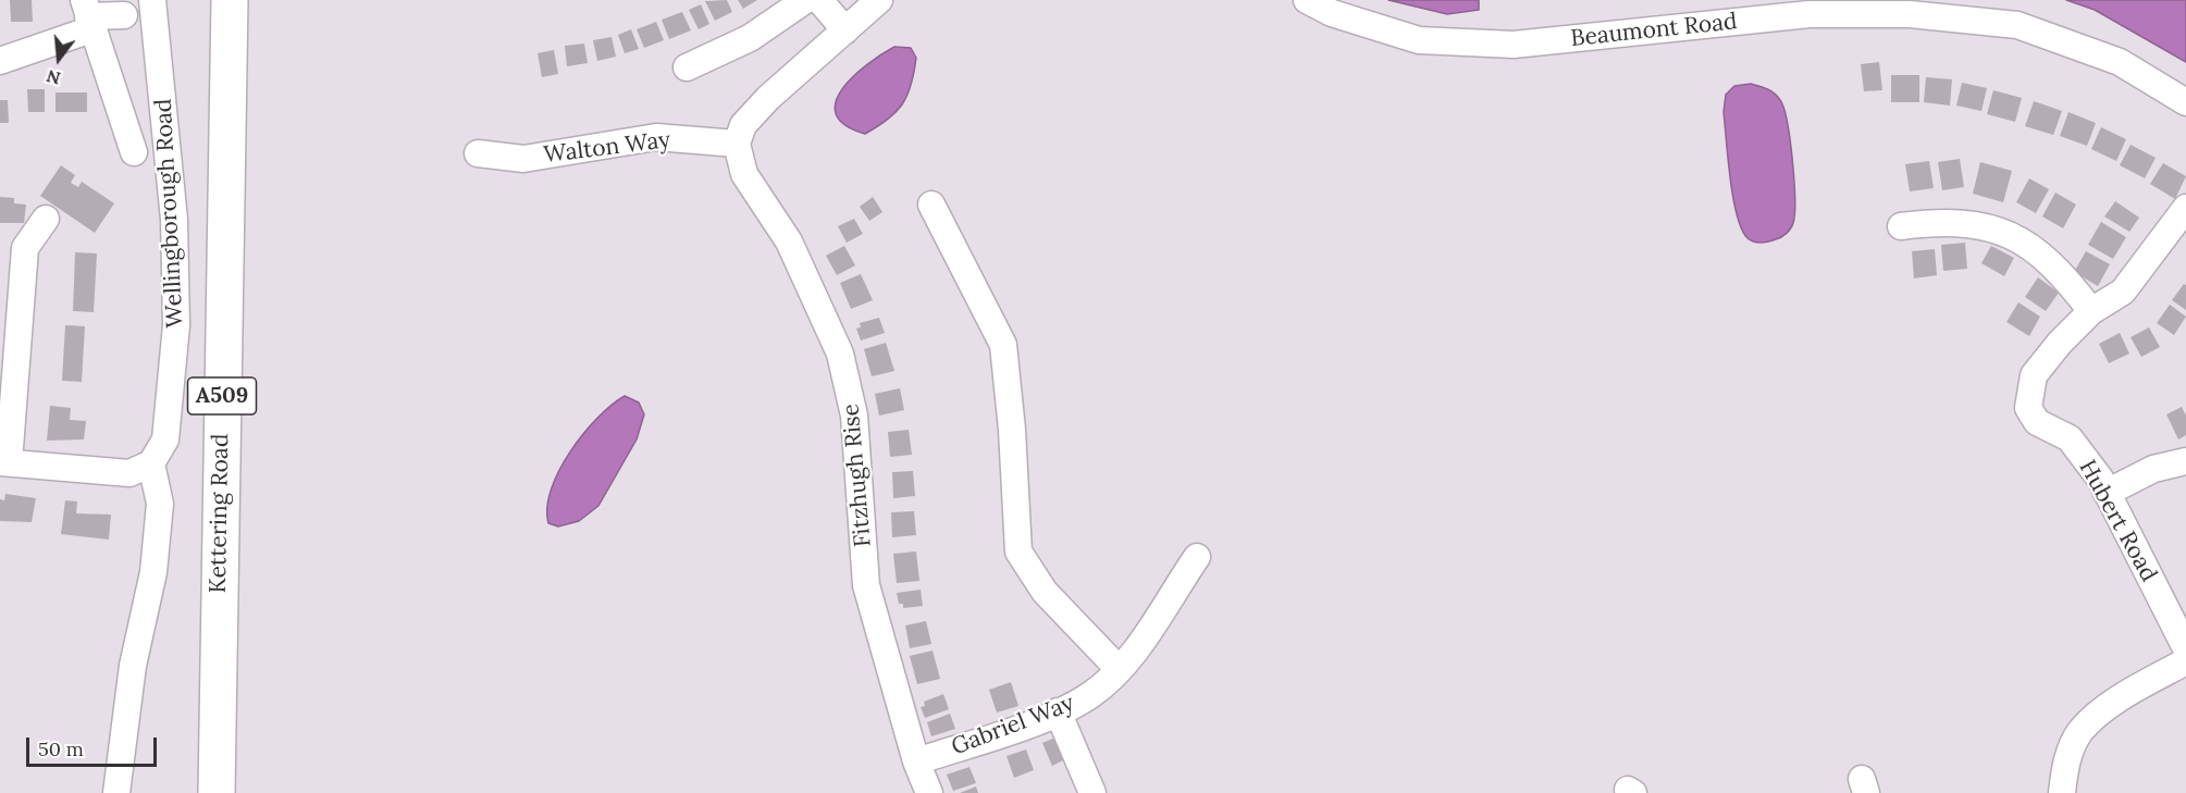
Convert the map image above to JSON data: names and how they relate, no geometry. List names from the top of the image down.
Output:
{
  "streets": {
    "highway": ["A509", "Kettering Road"],
    "street": [
      "Beaumont Road",
      "Walton Way",
      "Wellingborough Road",
      "Fitzhugh Rise",
      "Hubert Road",
      "Gabriel Way"
    ]
  },
  "crossings": [
    ["Walton Way", "Fitzhugh Rise"],
    ["Fitzhugh Rise", "Gabriel Way"]
  ],
  "scale_bar": "50 m",
  "north": "bottom"
}
